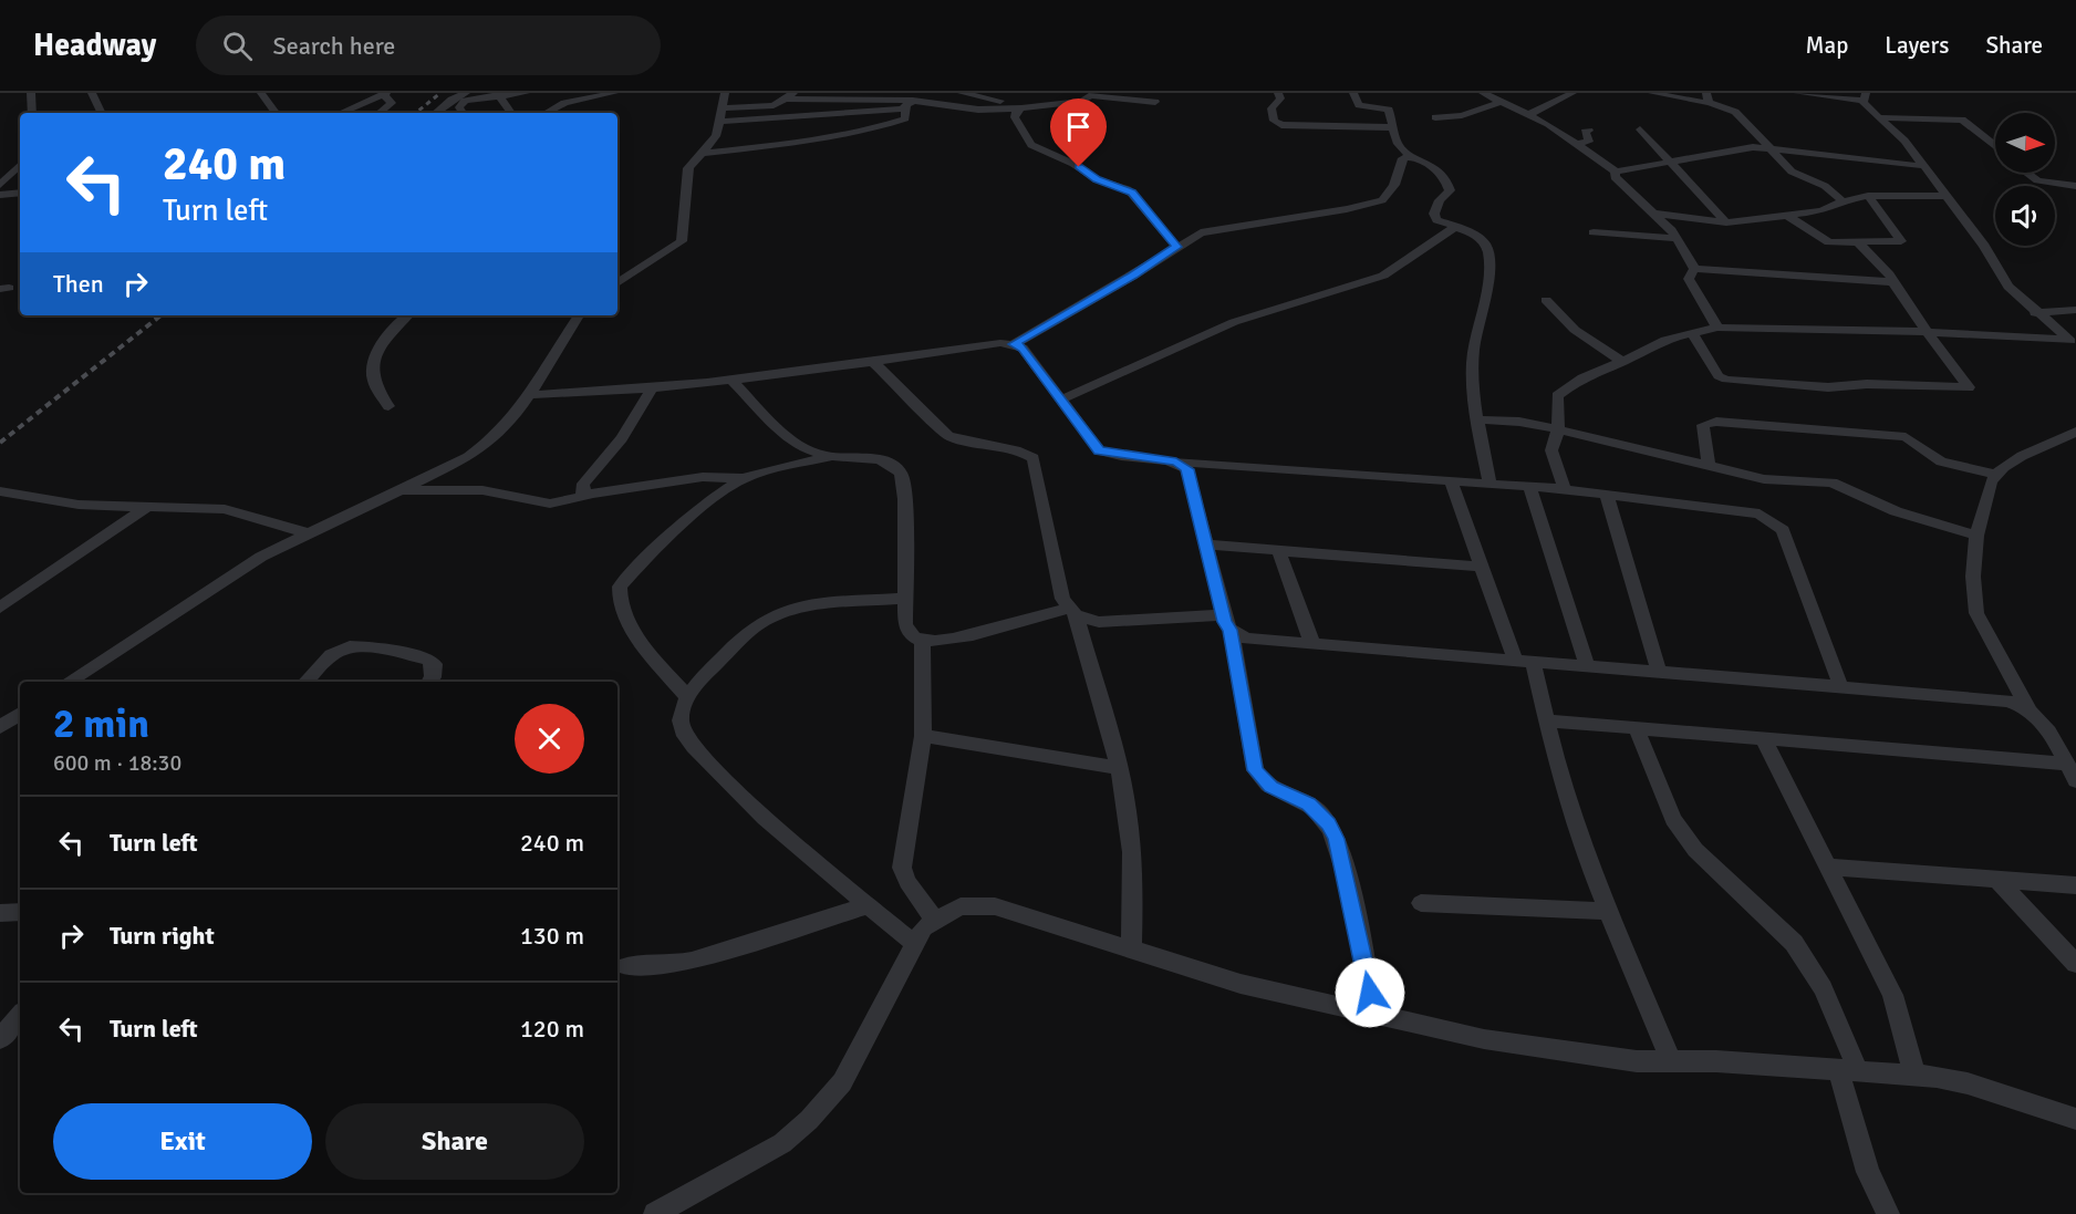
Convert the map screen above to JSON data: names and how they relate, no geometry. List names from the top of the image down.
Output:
{
  "north": "right",
  "page": {
    "header": "Headway",
    "search": "Search here",
    "nav": ["Map", "Layers", "Share"],
    "turn": ["240 m", "Turn left"],
    "then": "Then",
    "heading": ["2 min", "600 m · 18:30"],
    "list": [
      {
        "name": "Turn left",
        "value": "240 m"
      },
      {
        "name": "Turn right",
        "value": "130 m"
      },
      {
        "name": "Turn left",
        "value": "120 m"
      }
    ],
    "buttons": ["Exit", "Share"]
  }
}
